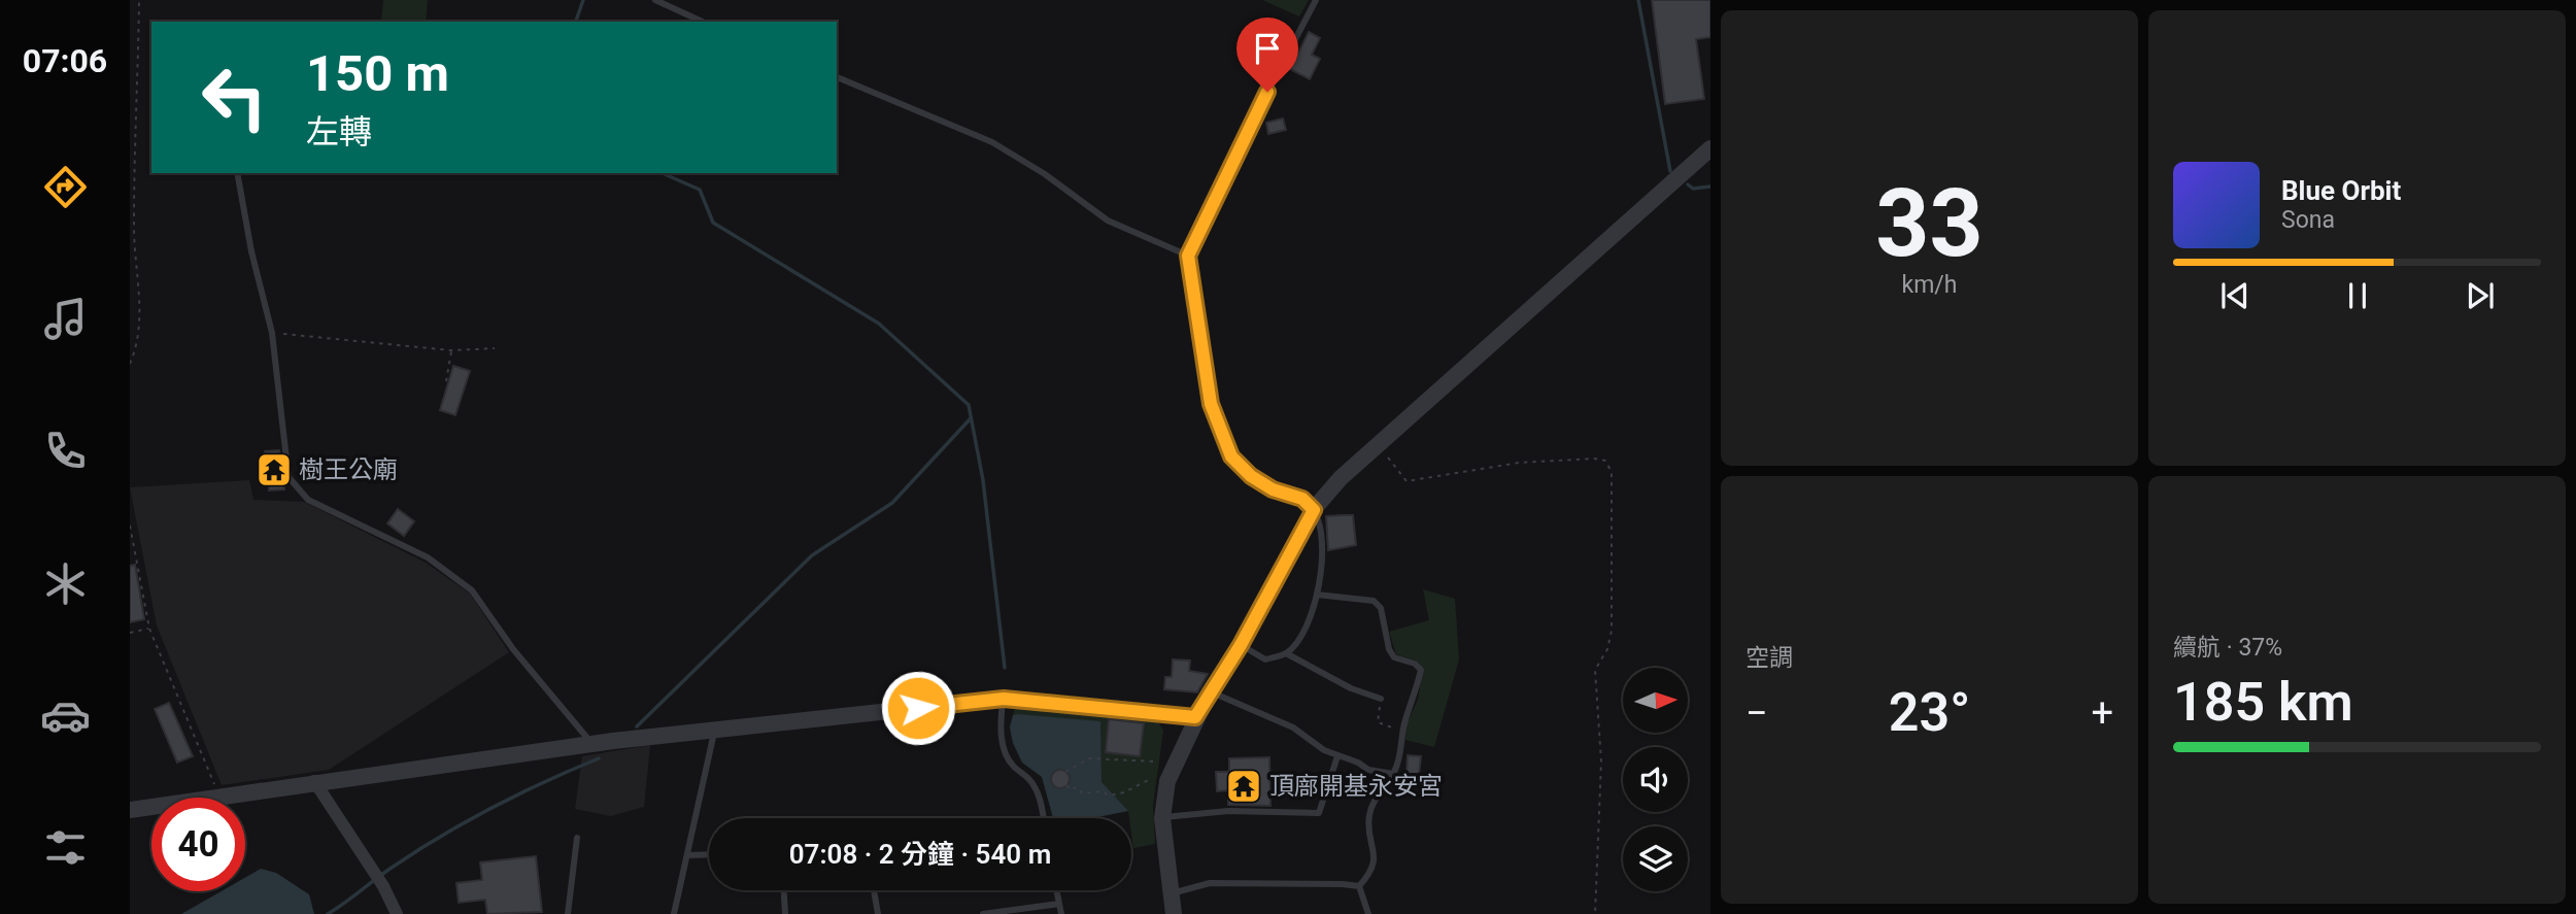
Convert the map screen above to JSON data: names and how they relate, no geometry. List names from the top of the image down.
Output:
{
  "places": {
    "temple": ["樹王公廟", "頂廍開基永安宮"]
  },
  "north": "right",
  "page": {
    "tabs": "07:06",
    "tile": [
      ["33", "km/h"],
      "空調",
      ["續航 · 37%", "185 km"]
    ],
    "turn": ["150 m", "左轉"],
    "song": ["Blue Orbit", "Sona"],
    "heat": ["−", "23°", "+"],
    "limit": "40",
    "trip": "07:08 · 2 分鐘 · 540 m"
  }
}
